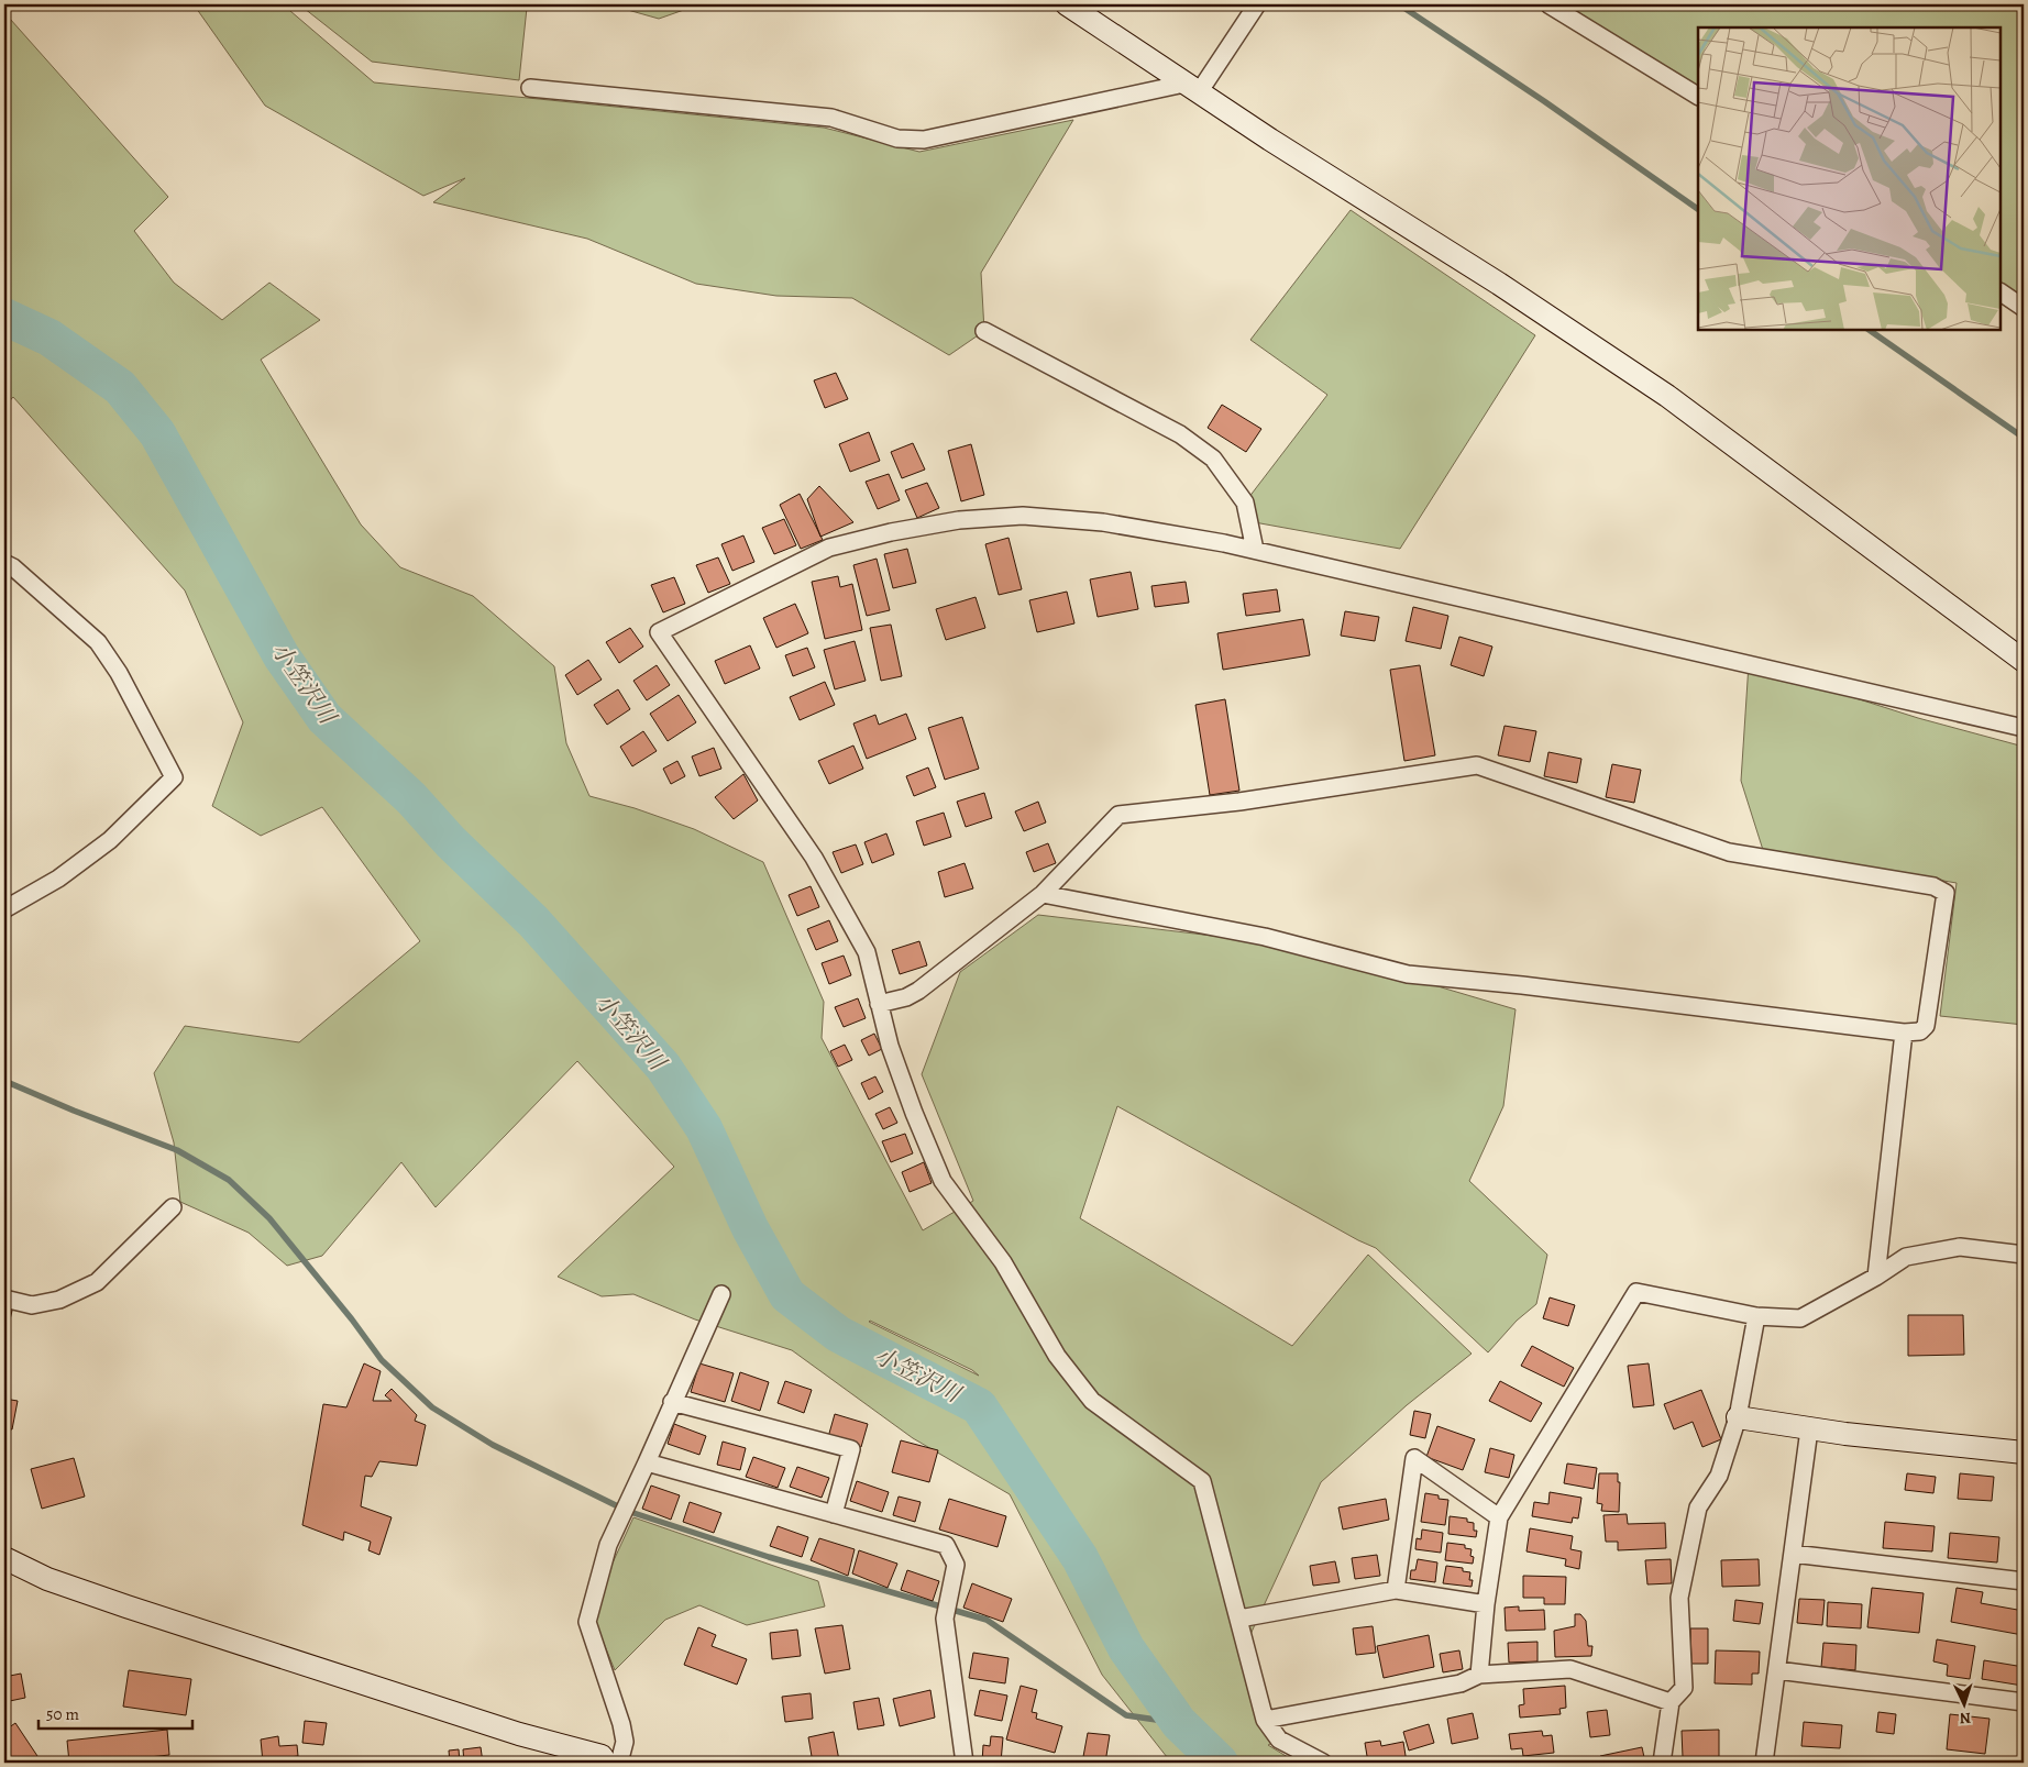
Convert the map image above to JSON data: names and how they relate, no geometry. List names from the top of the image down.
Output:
{
  "water": ["小笠沢川"],
  "scale_bar": "50 m",
  "north": "bottom"
}
